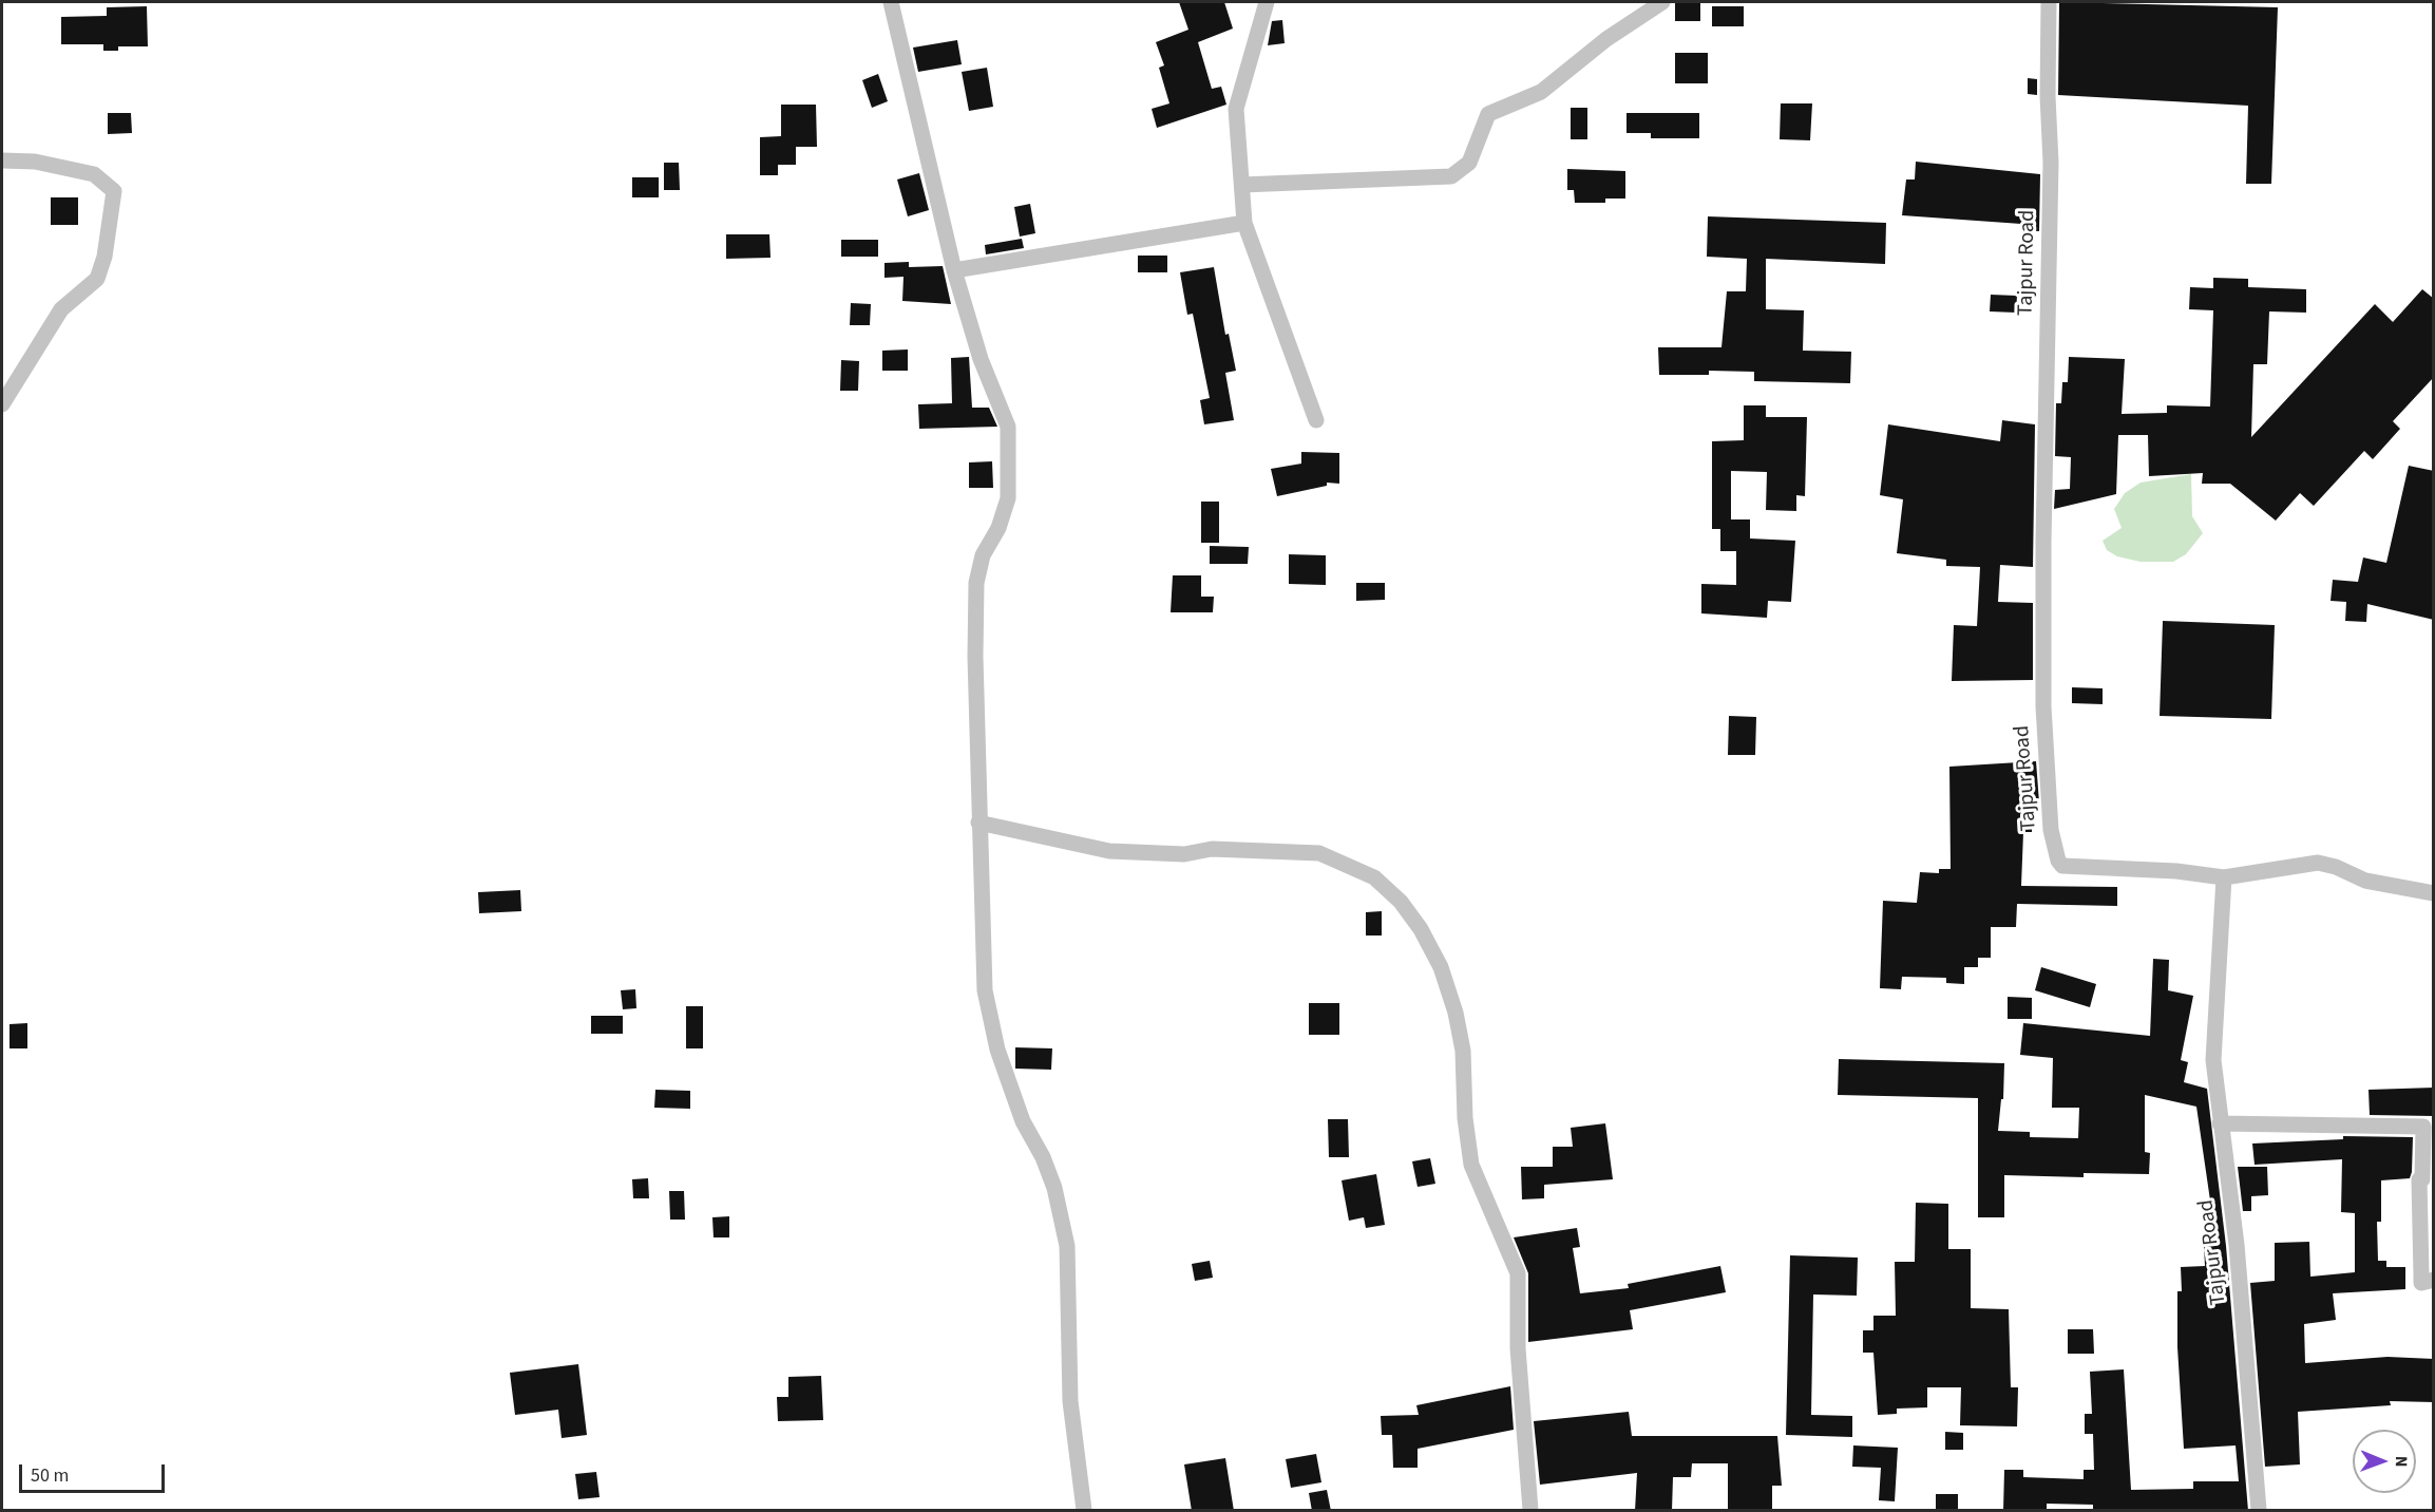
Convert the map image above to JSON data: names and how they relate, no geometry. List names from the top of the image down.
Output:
{
  "streets": {
    "street": ["Tajpur Road"]
  },
  "scale_bar": "50 m",
  "north": "right"
}
